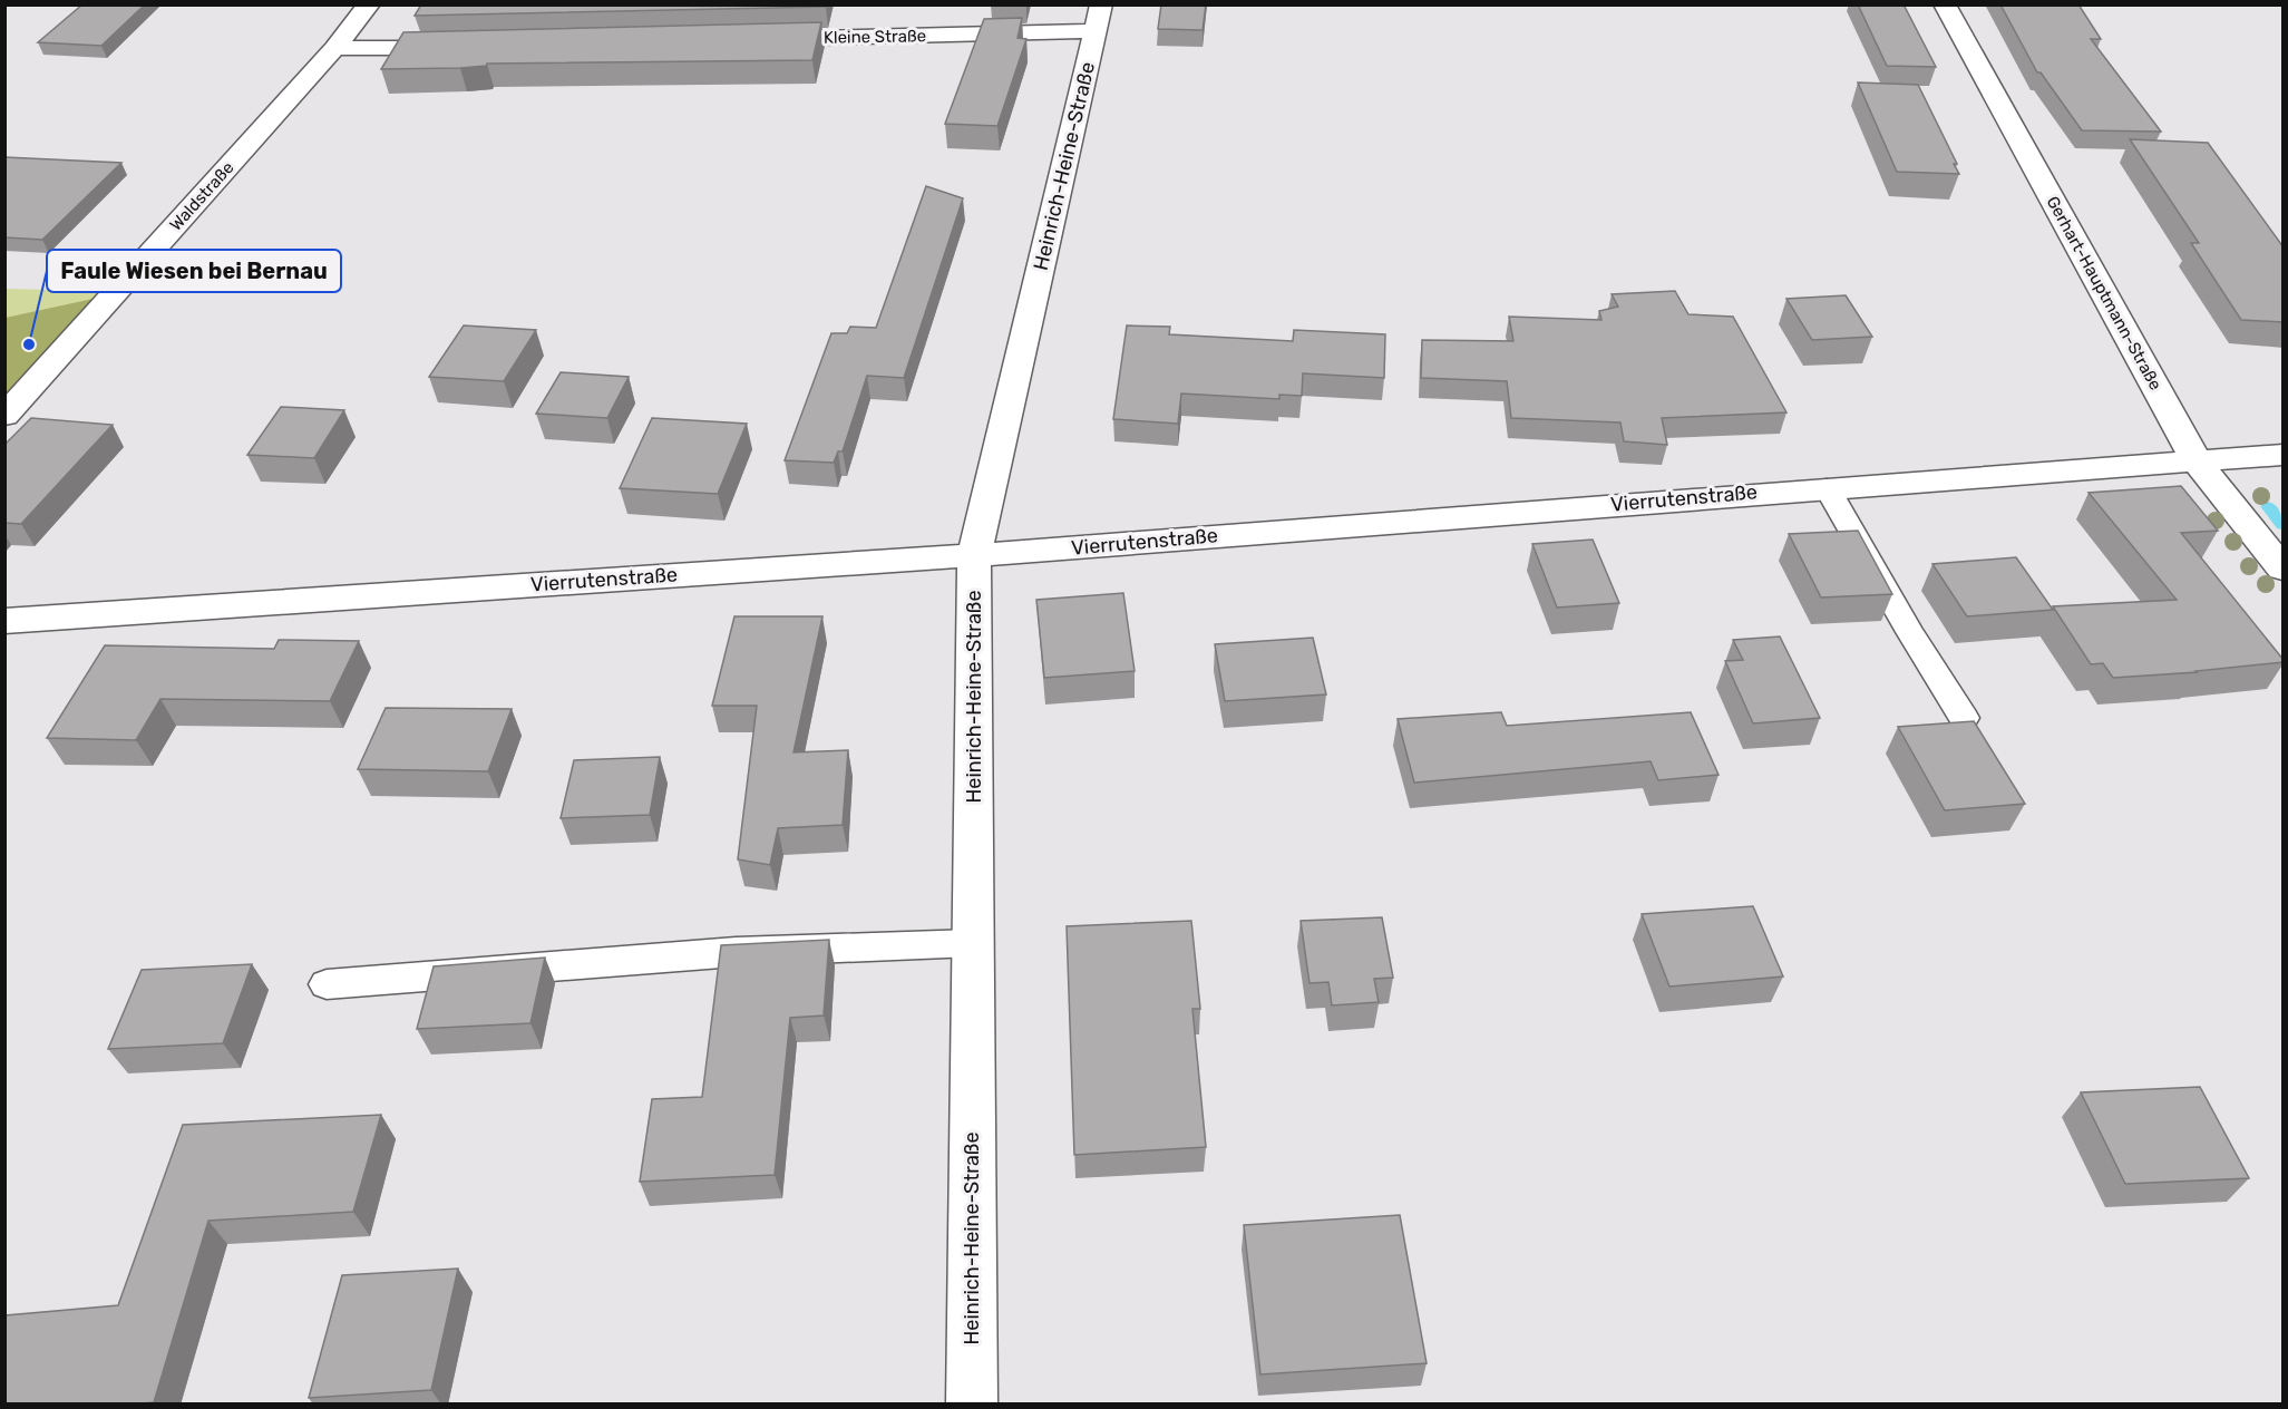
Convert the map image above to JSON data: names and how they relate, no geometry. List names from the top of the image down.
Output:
{
  "streets": {
    "street": [
      "Kleine Straße",
      "Heinrich-Heine-Straße",
      "Waldstraße",
      "Gerhart-Hauptmann-Straße",
      "Vierrutenstraße"
    ]
  },
  "crossings": [
    ["Kleine Straße", "Heinrich-Heine-Straße"],
    ["Heinrich-Heine-Straße", "Vierrutenstraße"],
    ["Gerhart-Hauptmann-Straße", "Vierrutenstraße"]
  ],
  "places": ["Faule Wiesen bei Bernau"]
}
